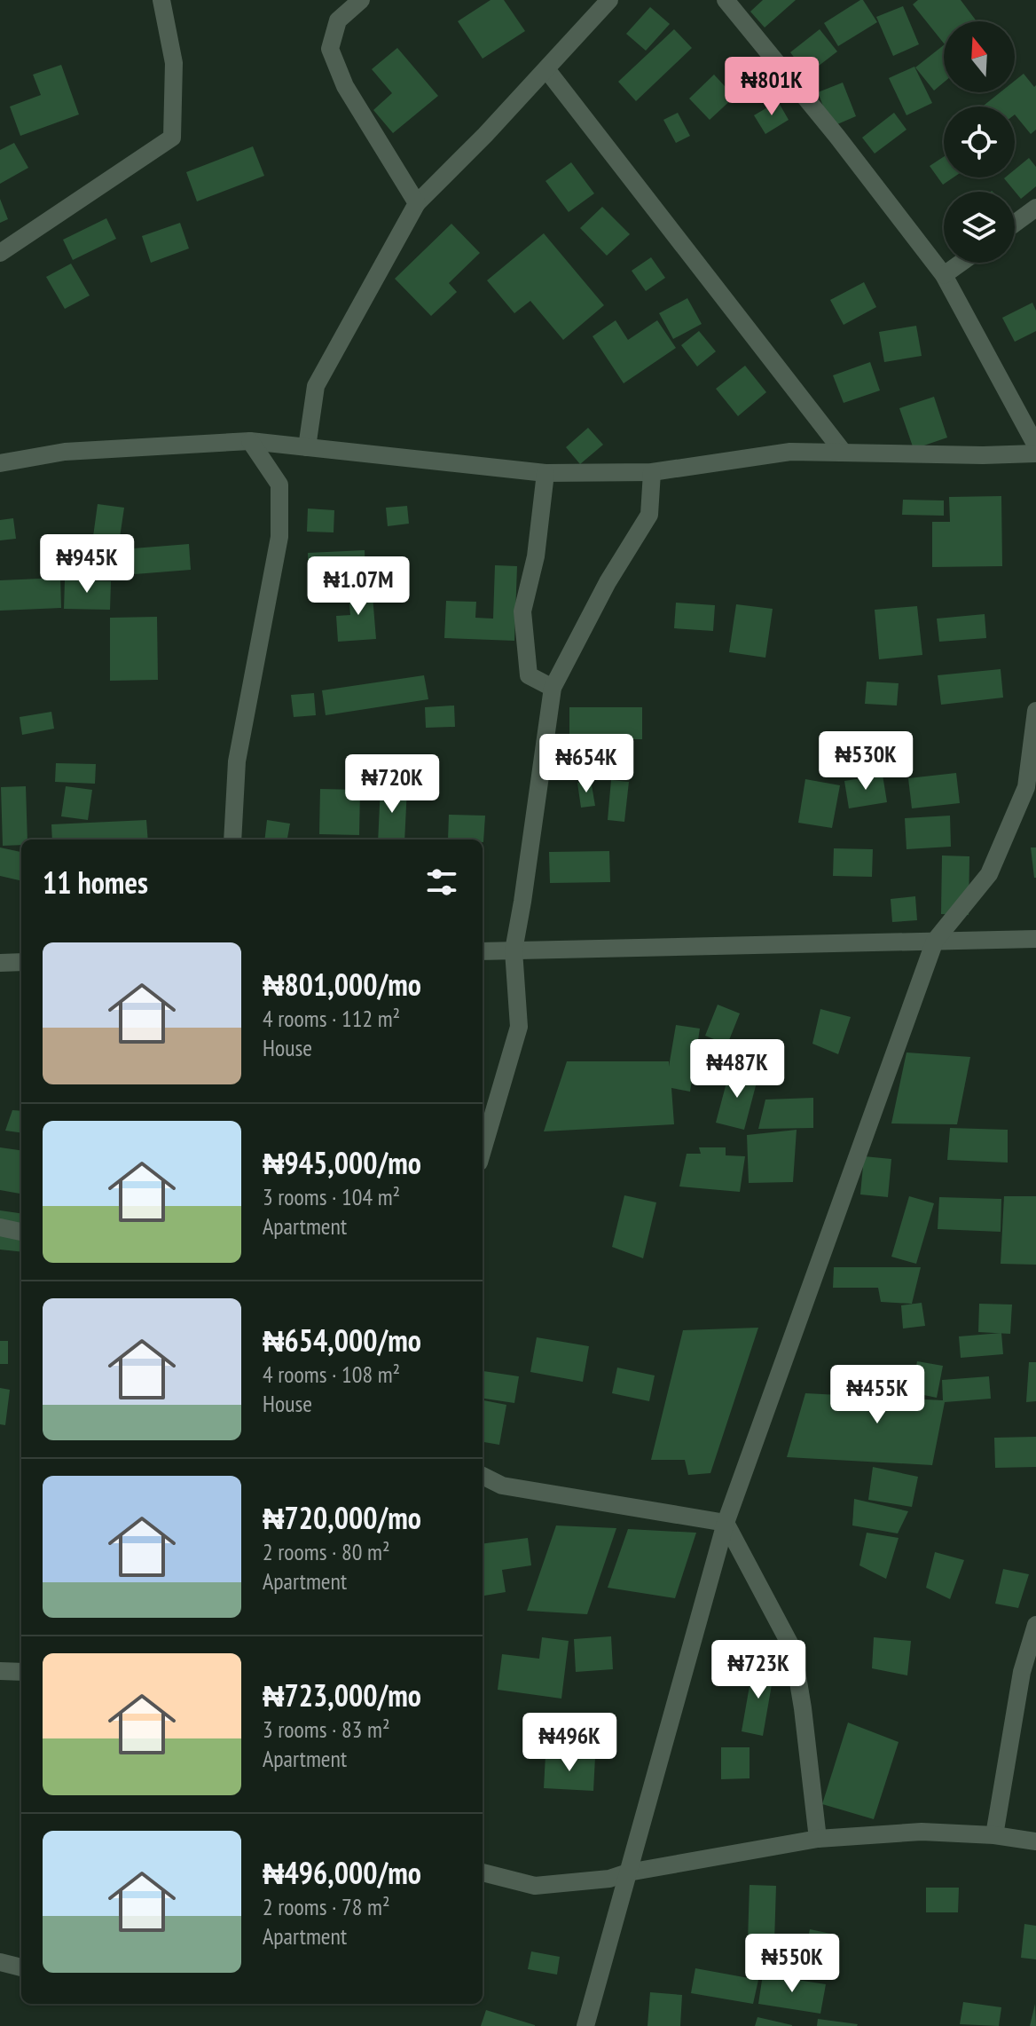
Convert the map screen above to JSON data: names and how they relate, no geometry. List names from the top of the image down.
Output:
{
  "north": "top",
  "page": {
    "price": [
      "₦801K",
      "₦945K",
      "₦1.07M",
      "₦530K",
      "₦654K",
      "₦720K",
      "₦487K",
      "₦455K",
      "₦723K",
      "₦496K",
      "₦550K"
    ],
    "heading": "11 homes",
    "list": [
      {
        "name": "₦801,000/mo",
        "note": "4 rooms · 112 m² · House"
      },
      {
        "name": "₦945,000/mo",
        "note": "3 rooms · 104 m² · Apartment"
      },
      {
        "name": "₦654,000/mo",
        "note": "4 rooms · 108 m² · House"
      },
      {
        "name": "₦720,000/mo",
        "note": "2 rooms · 80 m² · Apartment"
      },
      {
        "name": "₦723,000/mo",
        "note": "3 rooms · 83 m² · Apartment"
      },
      {
        "name": "₦496,000/mo",
        "note": "2 rooms · 78 m² · Apartment"
      }
    ]
  }
}
